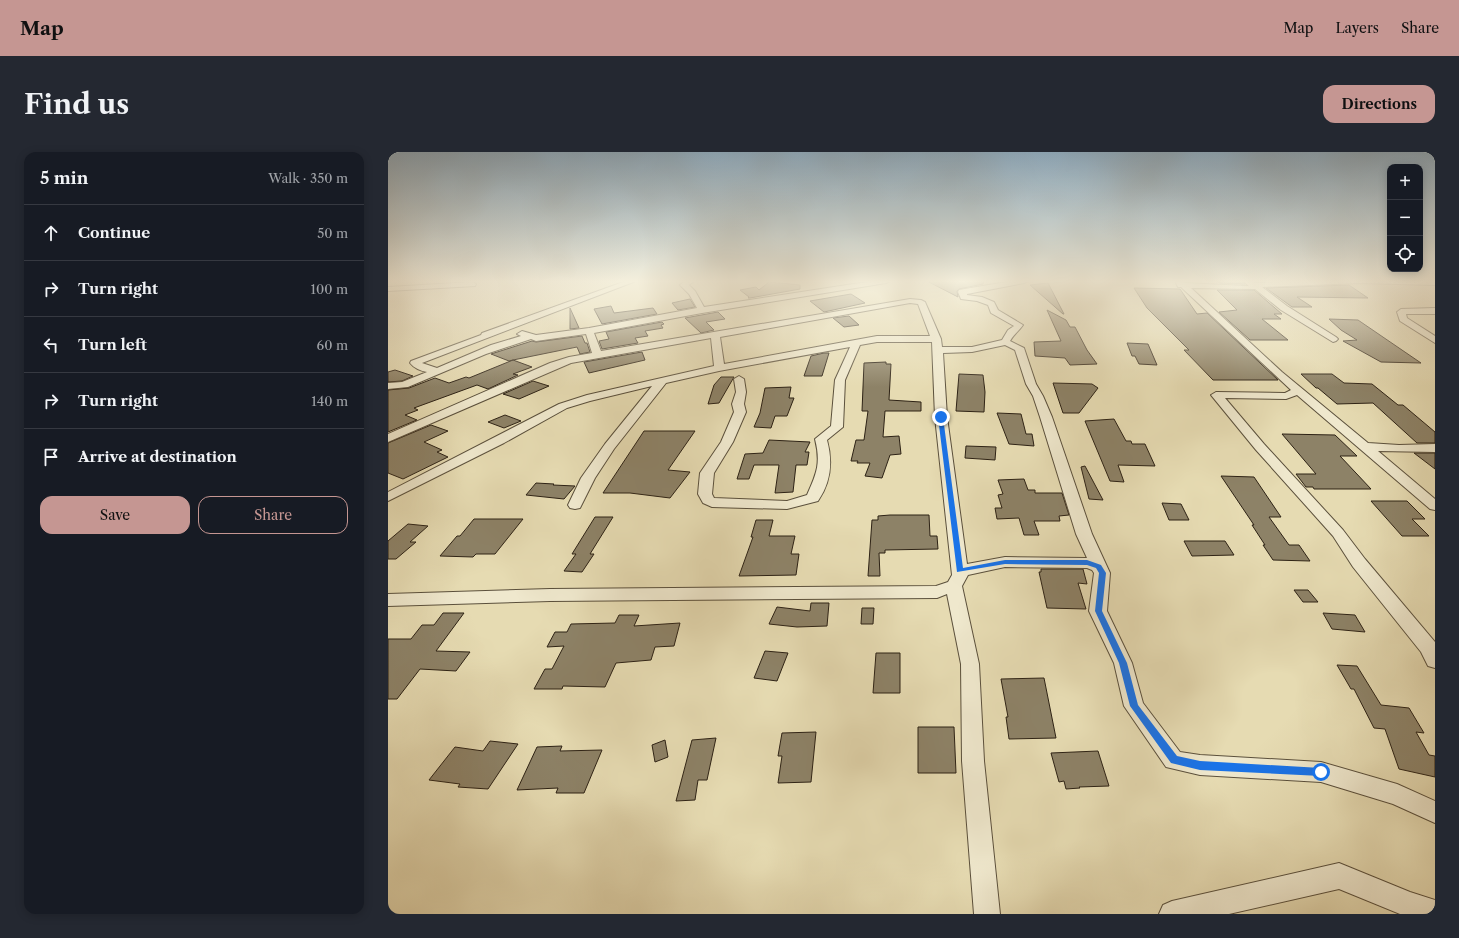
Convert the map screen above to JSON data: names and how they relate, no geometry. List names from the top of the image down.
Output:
{
  "page": {
    "header": "Map",
    "nav": ["Map", "Layers", "Share"],
    "buttons": [
      "Directions",
      ["Save", "Share"]
    ],
    "title": "Find us",
    "heading": ["5 min", "Walk · 350 m"],
    "map_buttons": ["+", "−"],
    "list": [
      ["Continue", "50 m"],
      ["Turn right", "100 m"],
      ["Turn left", "60 m"],
      ["Turn right", "140 m"],
      "Arrive at destination"
    ]
  }
}
